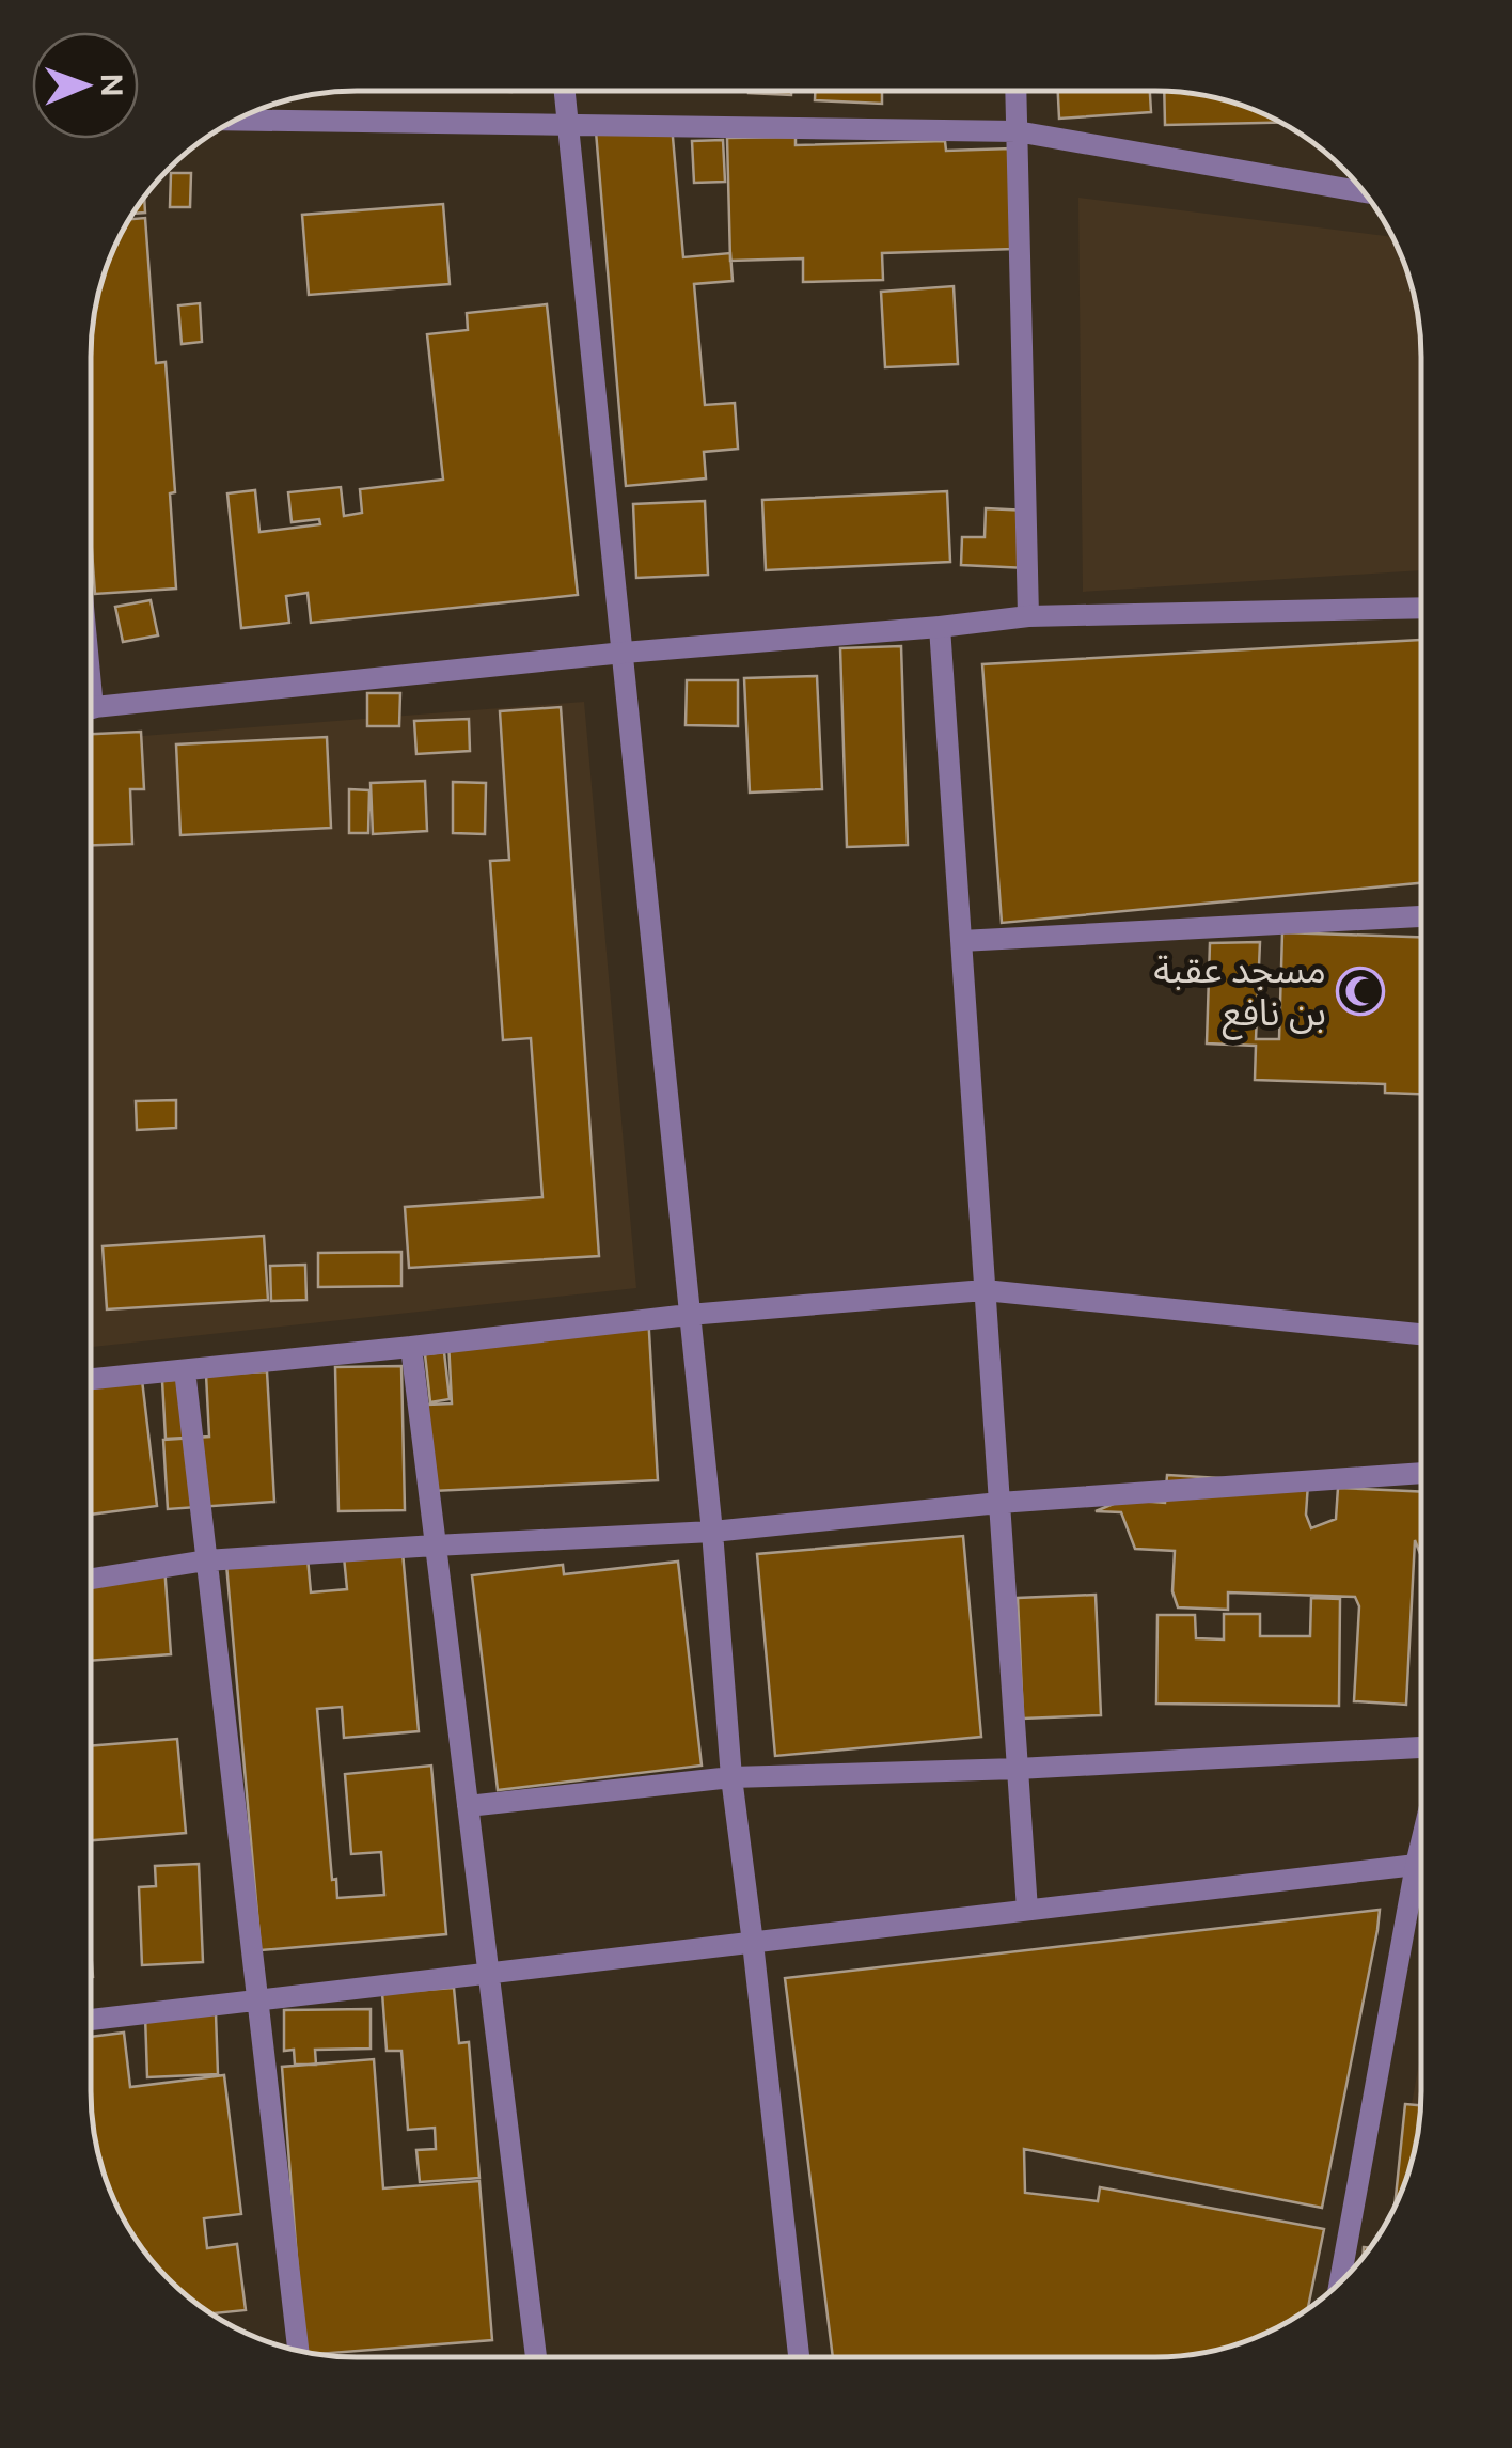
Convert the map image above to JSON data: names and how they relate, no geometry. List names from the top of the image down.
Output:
{
  "places": {
    "mosque": ["مسجد عقبة بن نافع"]
  },
  "north": "right"
}
